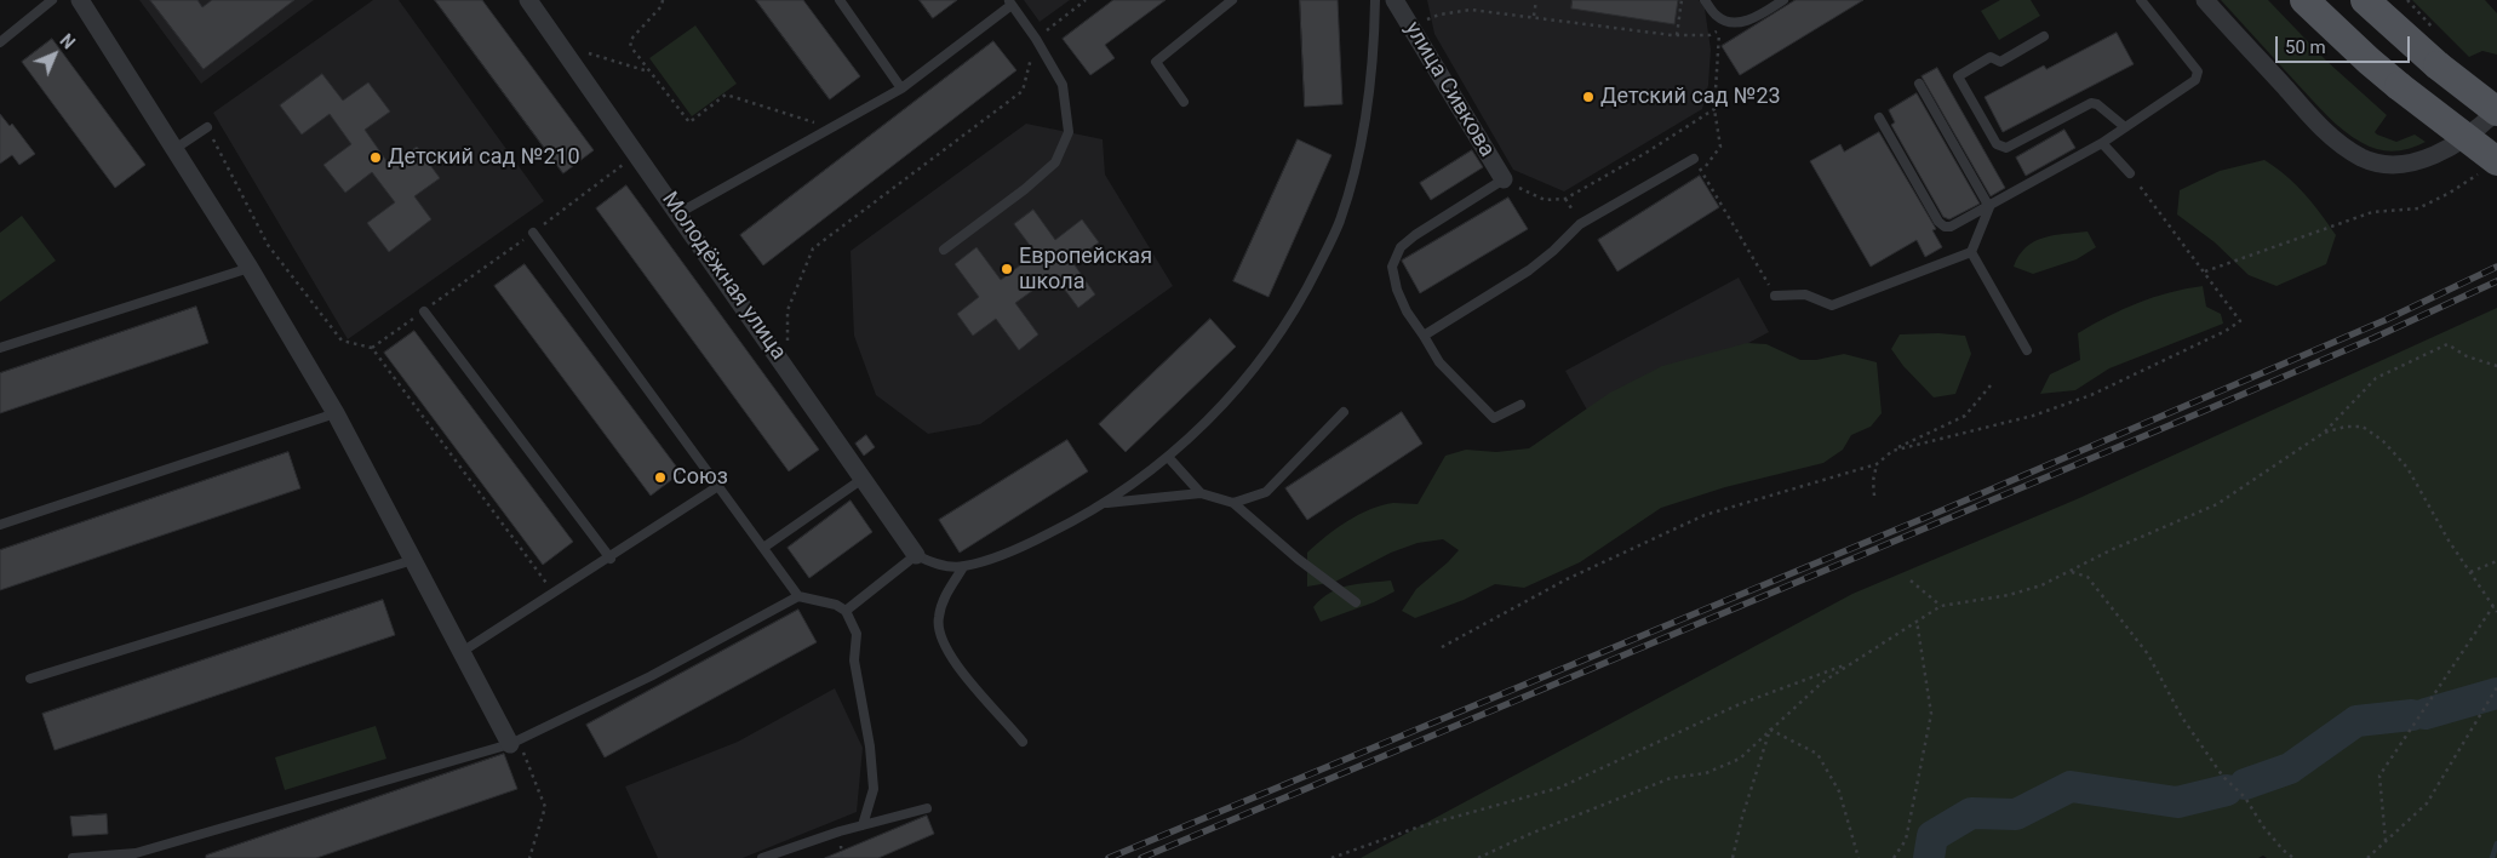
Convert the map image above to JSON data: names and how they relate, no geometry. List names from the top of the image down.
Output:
{
  "streets": {
    "street": ["улица Сивкова", "Молодёжная улица"]
  },
  "places": [
    "Детский сад №23",
    "Детский сад №210",
    "Европейская школа",
    "Союз"
  ],
  "scale_bar": "50 m",
  "north": "top right"
}
